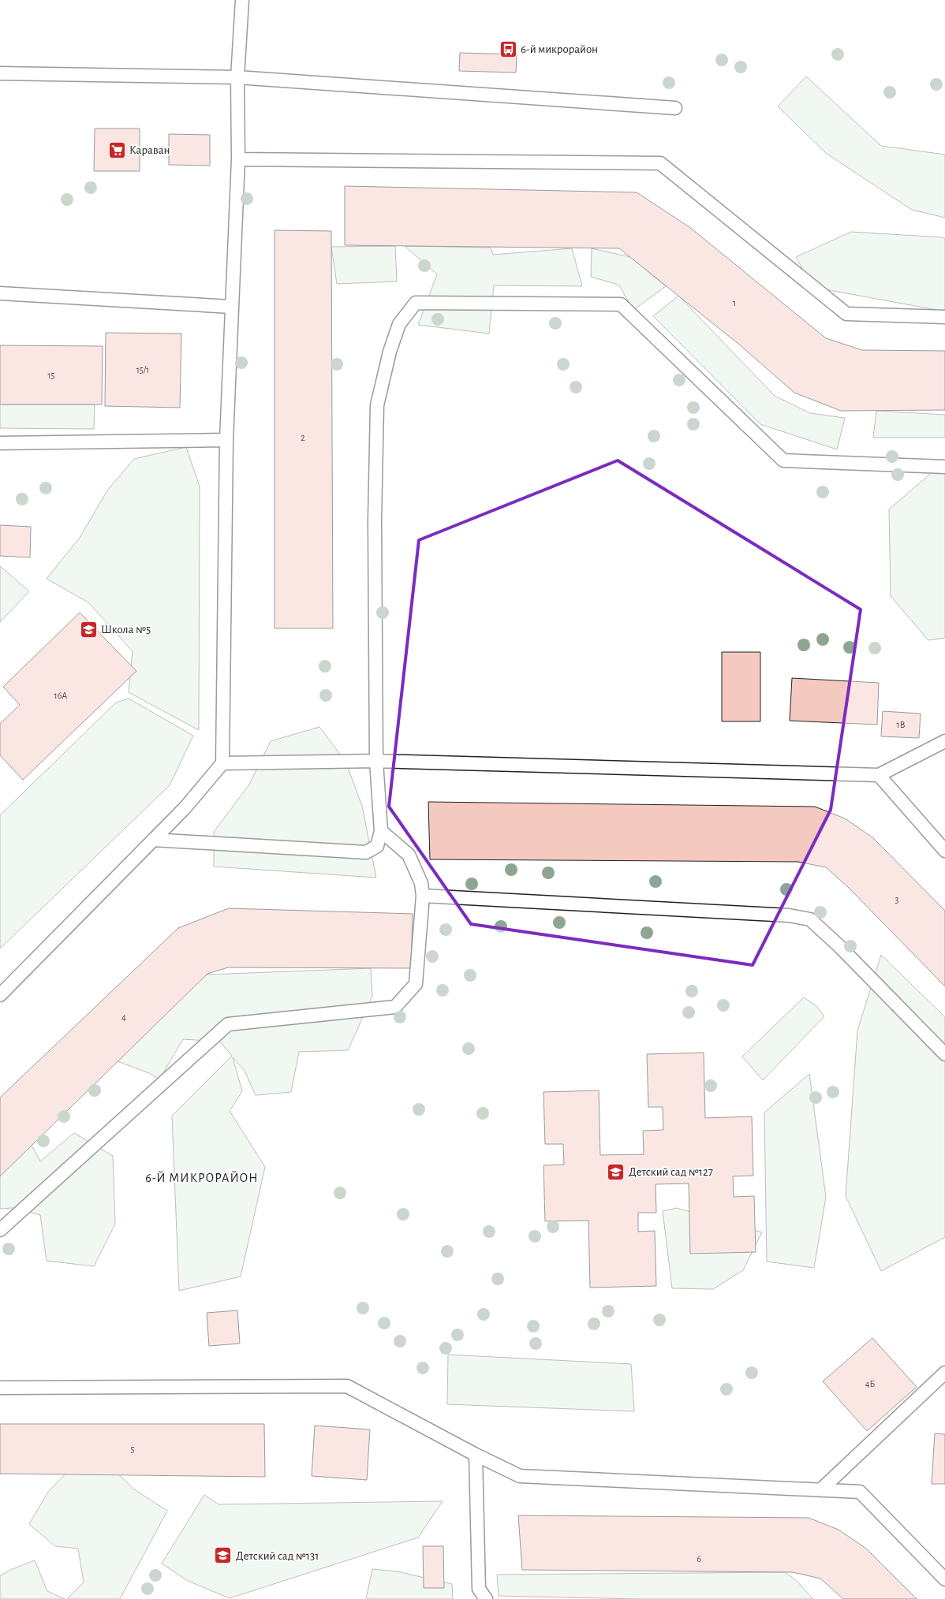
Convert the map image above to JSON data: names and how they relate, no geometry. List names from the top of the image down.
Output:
{
  "districts": ["6-Й МИКРОРАЙОН"],
  "places": {
    "bus stop": ["6-й микрорайон"],
    "supermarket": ["Караван"],
    "school or university": ["Школа №5", "Детский сад №127", "Детский сад №131"]
  },
  "house_numbers": [
    "1",
    "15/1",
    "15",
    "2",
    "16А",
    "1В",
    "3",
    "4",
    "4Б",
    "5",
    "6"
  ]
}
